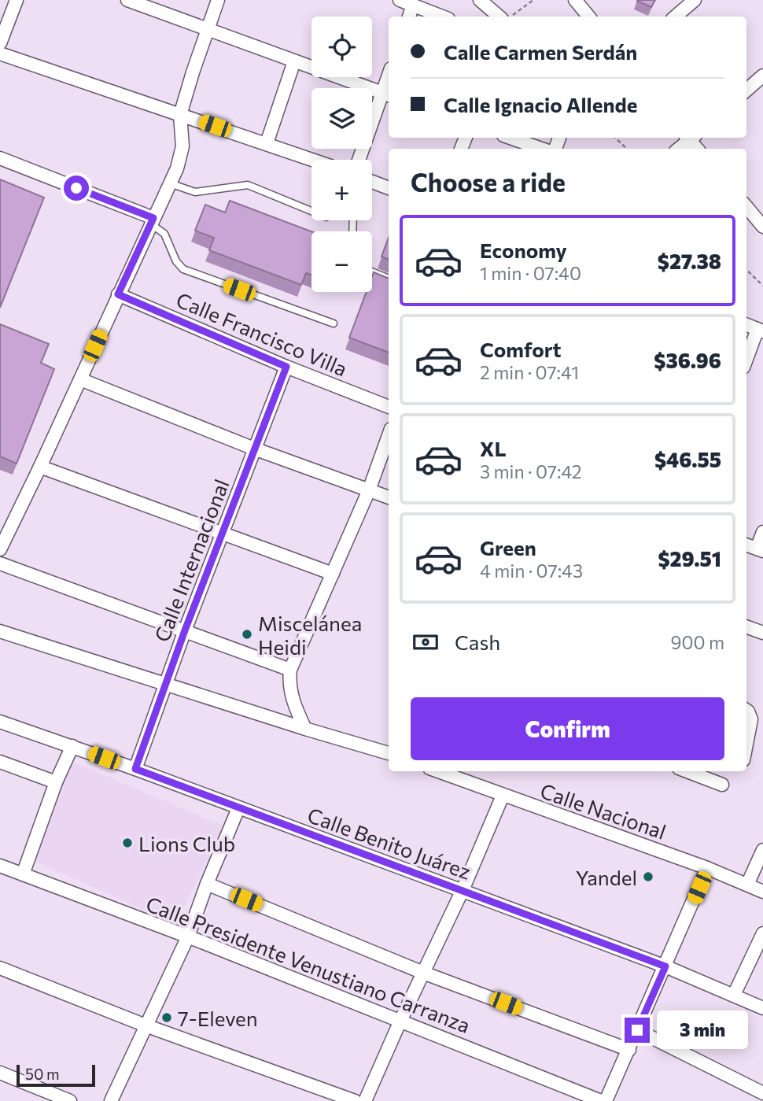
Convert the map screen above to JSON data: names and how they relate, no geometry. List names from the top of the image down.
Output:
{
  "streets": {
    "street": [
      "Calle Francisco Villa",
      "Calle Internacional",
      "Calle Nacional",
      "Calle Benito Juárez",
      "Calle Presidente Venustiano Carranza"
    ]
  },
  "crossings": [
    ["Calle Francisco Villa", "Calle Internacional"],
    ["Calle Internacional", "Calle Benito Juárez"]
  ],
  "places": [
    "Miscelánea Heidi",
    "Lions Club",
    "Yandel",
    "7-Eleven"
  ],
  "scale_bar": "50 m",
  "page": {
    "map_buttons": ["+", "−"],
    "banner": ["Calle Carmen Serdán", "Calle Ignacio Allende"],
    "heading": "Choose a ride",
    "list": [
      {
        "name": "Economy",
        "note": "1 min · 07:40",
        "value": "$27.38"
      },
      {
        "name": "Comfort",
        "note": "2 min · 07:41",
        "value": "$36.96"
      },
      {
        "name": "XL",
        "note": "3 min · 07:42",
        "value": "$46.55"
      },
      {
        "name": "Green",
        "note": "4 min · 07:43",
        "value": "$29.51"
      }
    ],
    "pay": ["Cash", "900 m"],
    "buttons": "Confirm",
    "bubble": "3 min",
    "scale": "50 m"
  }
}
